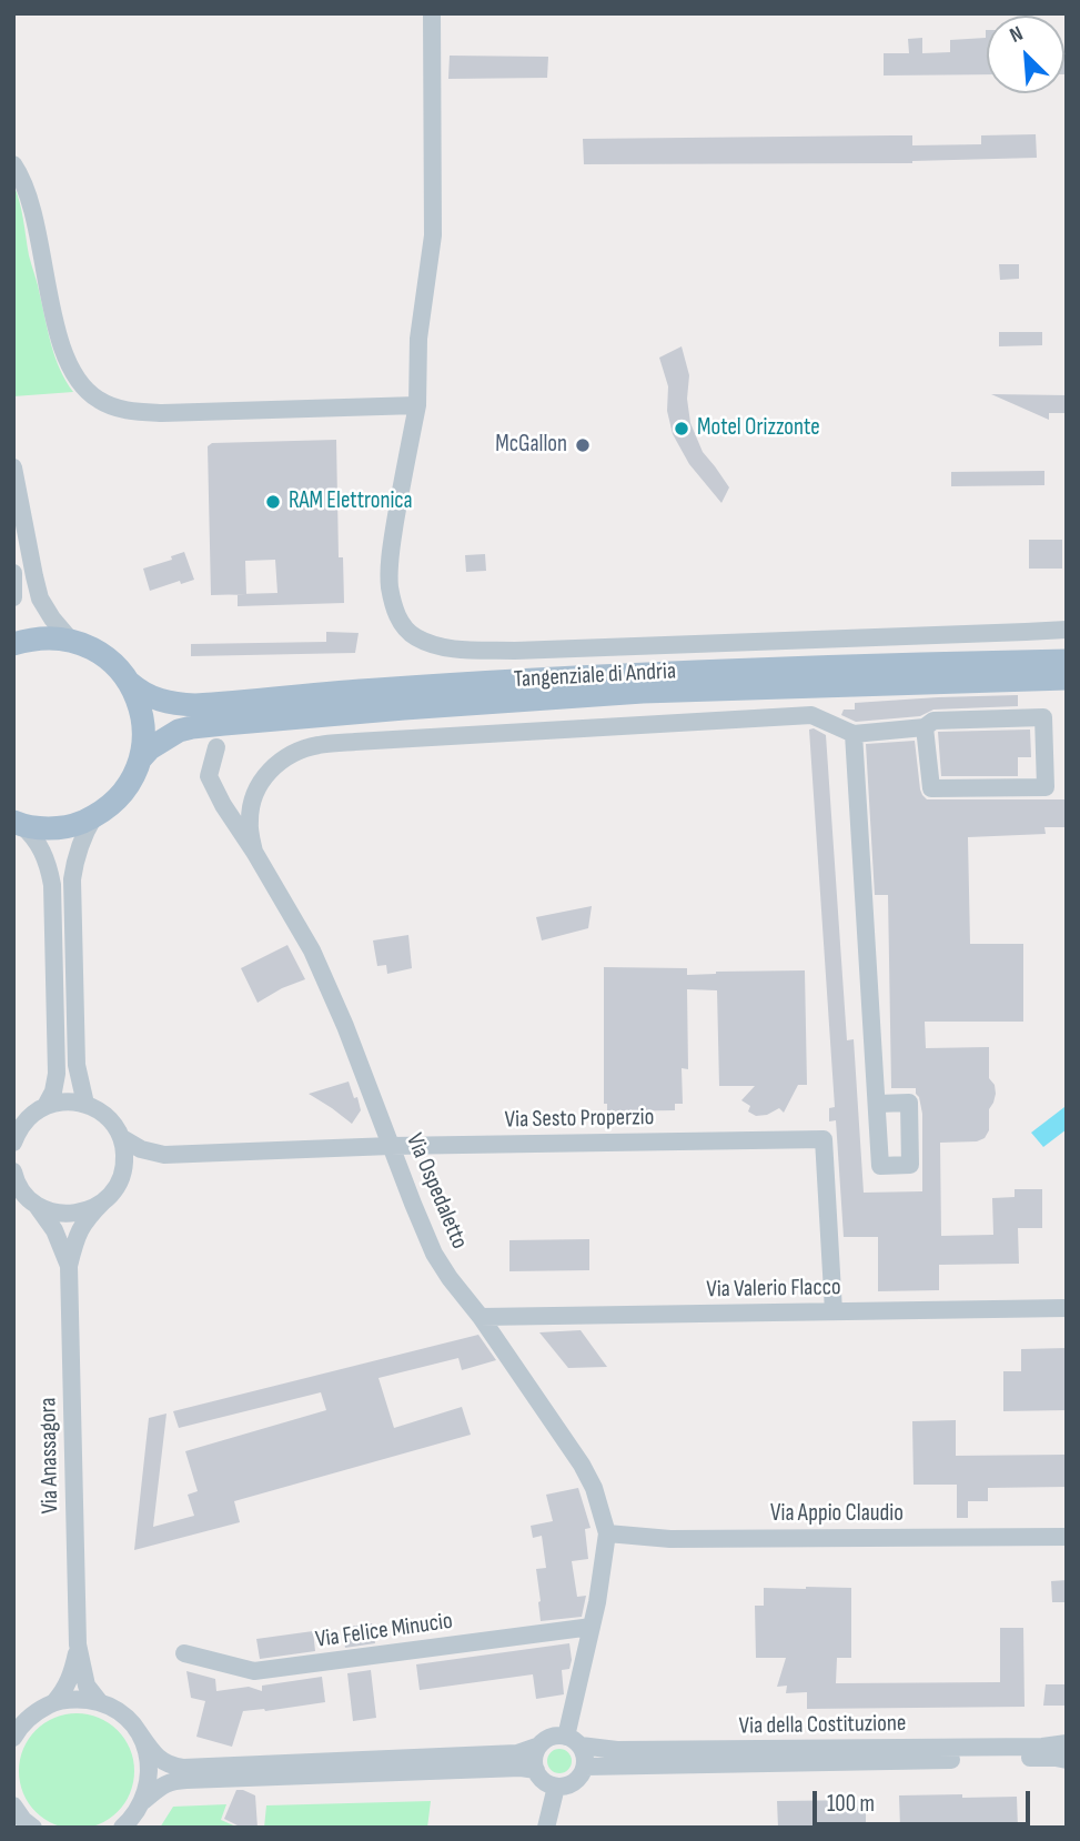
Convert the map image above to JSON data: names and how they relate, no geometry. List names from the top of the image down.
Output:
{
  "streets": {
    "main road": ["Tangenziale di Andria"],
    "street": [
      "Via Sesto Properzio",
      "Via Ospedaletto",
      "Via Valerio Flacco",
      "Via Anassagora",
      "Via Appio Claudio",
      "Via Felice Minucio",
      "Via della Costituzione"
    ]
  },
  "crossings": [
    ["Via Sesto Properzio", "Via Ospedaletto"],
    ["Via Sesto Properzio", "Via Valerio Flacco"],
    ["Via Sesto Properzio", "Via Anassagora"],
    ["Via Ospedaletto", "Via Valerio Flacco"],
    ["Via Ospedaletto", "Via Appio Claudio"],
    ["Via Ospedaletto", "Via Felice Minucio"],
    ["Via Ospedaletto", "Via della Costituzione"],
    ["Via Anassagora", "Via della Costituzione"]
  ],
  "places": ["Motel Orizzonte", "McGallon", "RAM Elettronica"],
  "scale_bar": "100 m",
  "north": "top left"
}
